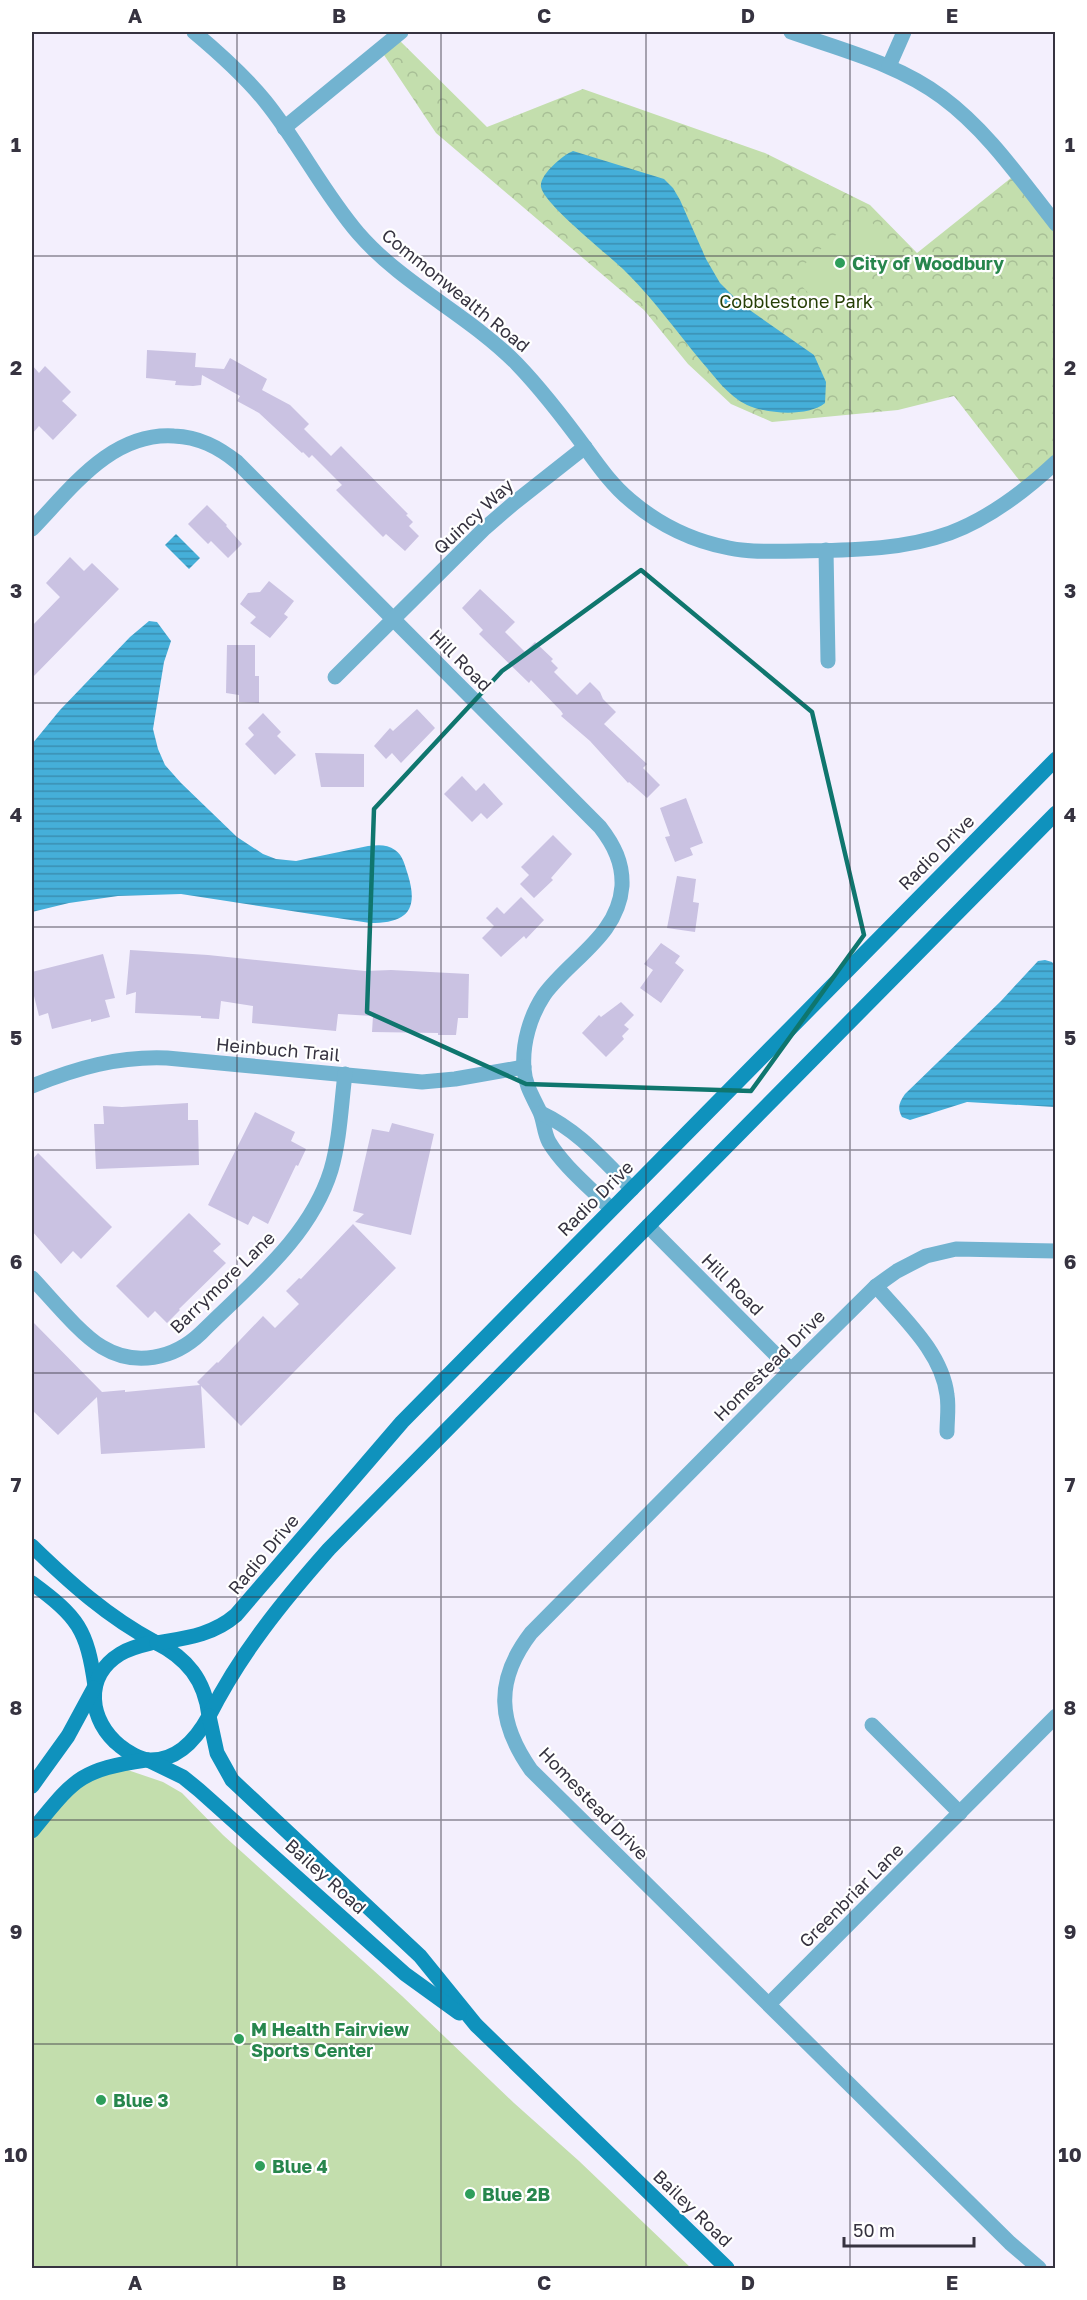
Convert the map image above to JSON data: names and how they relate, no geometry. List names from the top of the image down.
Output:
{
  "streets": {
    "main road": ["Radio Drive", "Bailey Road"],
    "street": [
      "Commonwealth Road",
      "Quincy Way",
      "Hill Road",
      "Heinbuch Trail",
      "Barrymore Lane",
      "Homestead Drive",
      "Greenbriar Lane"
    ]
  },
  "crossings": [
    ["Commonwealth Road", "Quincy Way"],
    ["Quincy Way", "Hill Road"],
    ["Hill Road", "Radio Drive"],
    ["Hill Road", "Heinbuch Trail"],
    ["Hill Road", "Homestead Drive"],
    ["Radio Drive", "Bailey Road"],
    ["Heinbuch Trail", "Barrymore Lane"],
    ["Homestead Drive", "Greenbriar Lane"]
  ],
  "parks": ["Cobblestone Park"],
  "places": [
    "City of Woodbury",
    "M Health Fairview Sports Center",
    "Blue 3",
    "Blue 4",
    "Blue 2B"
  ],
  "scale_bar": "50 m",
  "grid": {
    "columns": [
      "A",
      "B",
      "C",
      "D",
      "E"
    ],
    "rows": [
      "1",
      "2",
      "3",
      "4",
      "5",
      "6",
      "7",
      "8",
      "9",
      "10"
    ]
  }
}
